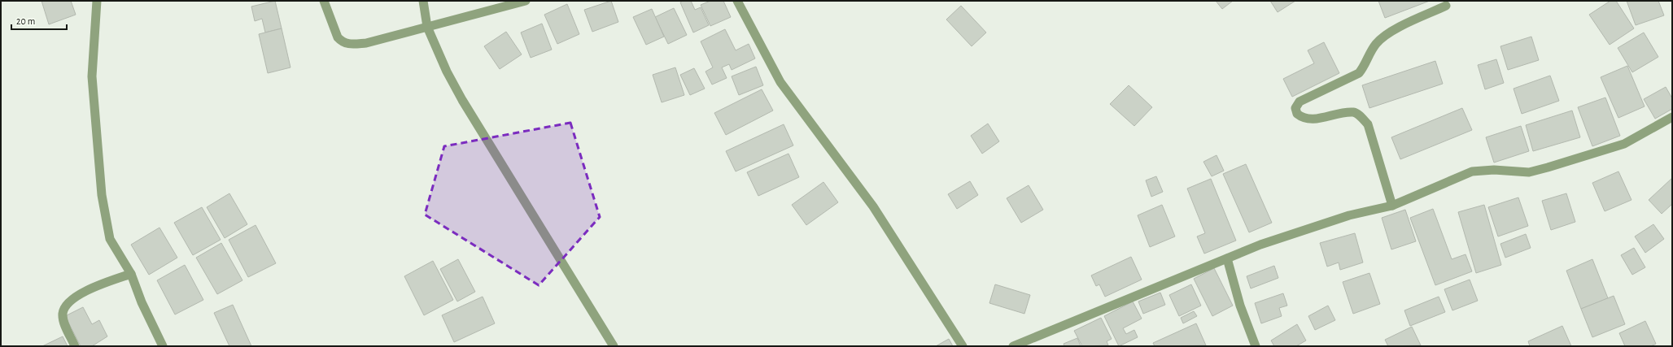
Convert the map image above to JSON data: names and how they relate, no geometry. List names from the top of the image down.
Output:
{
  "scale_bar": "20 m"
}
